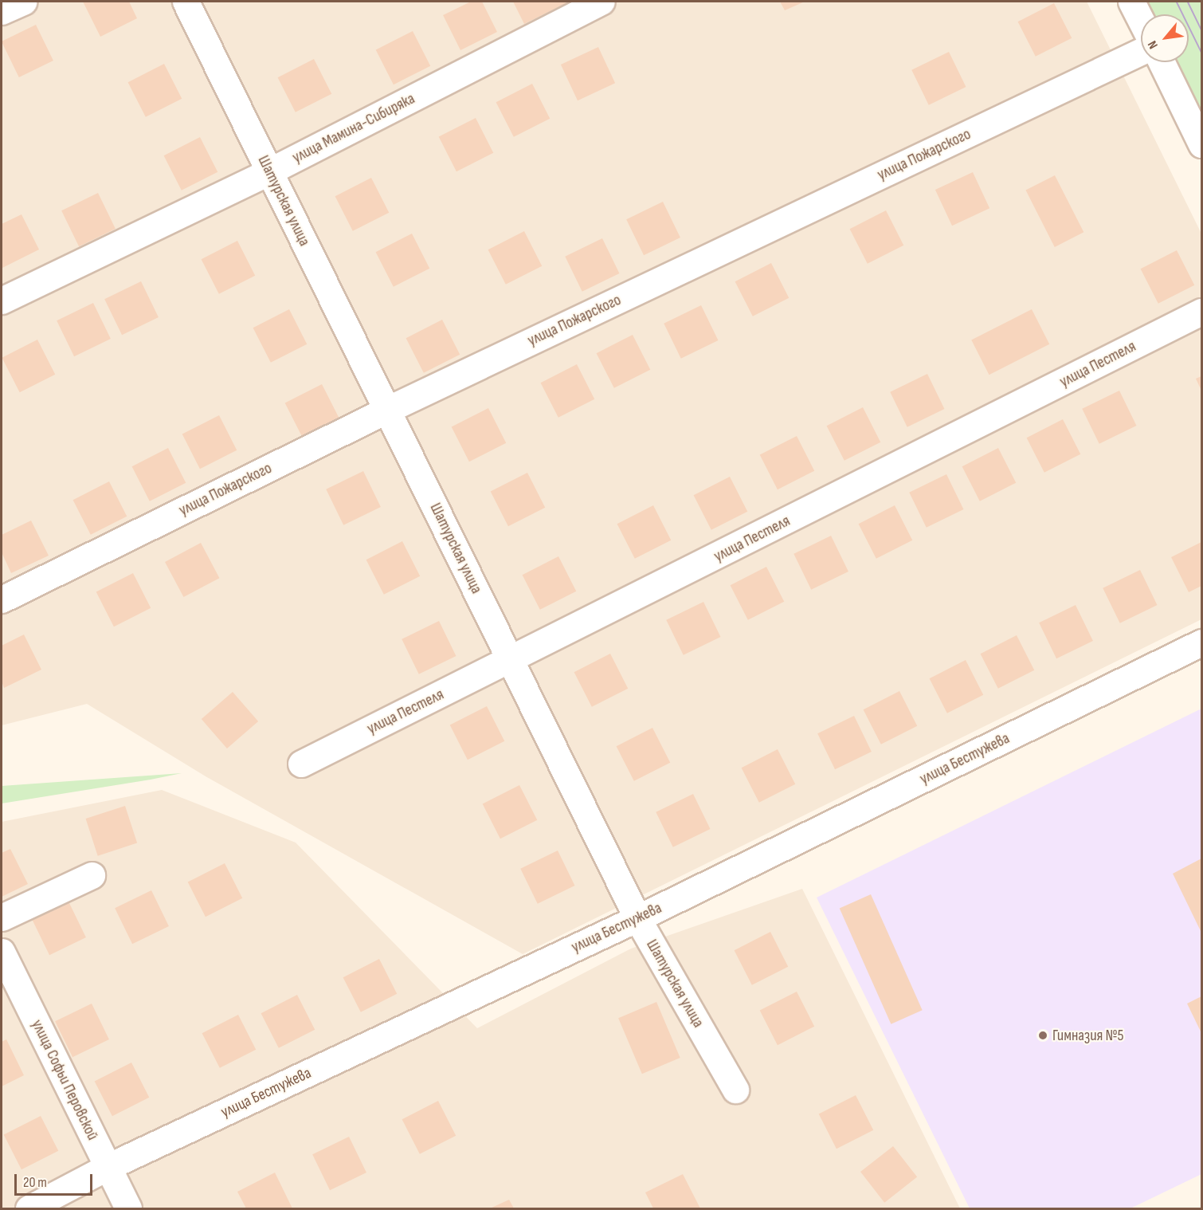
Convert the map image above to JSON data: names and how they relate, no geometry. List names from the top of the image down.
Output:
{
  "streets": {
    "street": [
      "улица Мамина-Сибиряка",
      "улица Пожарского",
      "Шатурская улица",
      "улица Пестеля",
      "улица Бестужева",
      "улица Софьи Перовской"
    ]
  },
  "crossings": [
    ["улица Мамина-Сибиряка", "Шатурская улица"],
    ["улица Пожарского", "Шатурская улица"],
    ["Шатурская улица", "улица Пестеля"],
    ["Шатурская улица", "улица Бестужева"],
    ["улица Бестужева", "улица Софьи Перовской"]
  ],
  "places": ["Гимназия №5"],
  "scale_bar": "20 m",
  "north": "bottom left"
}
